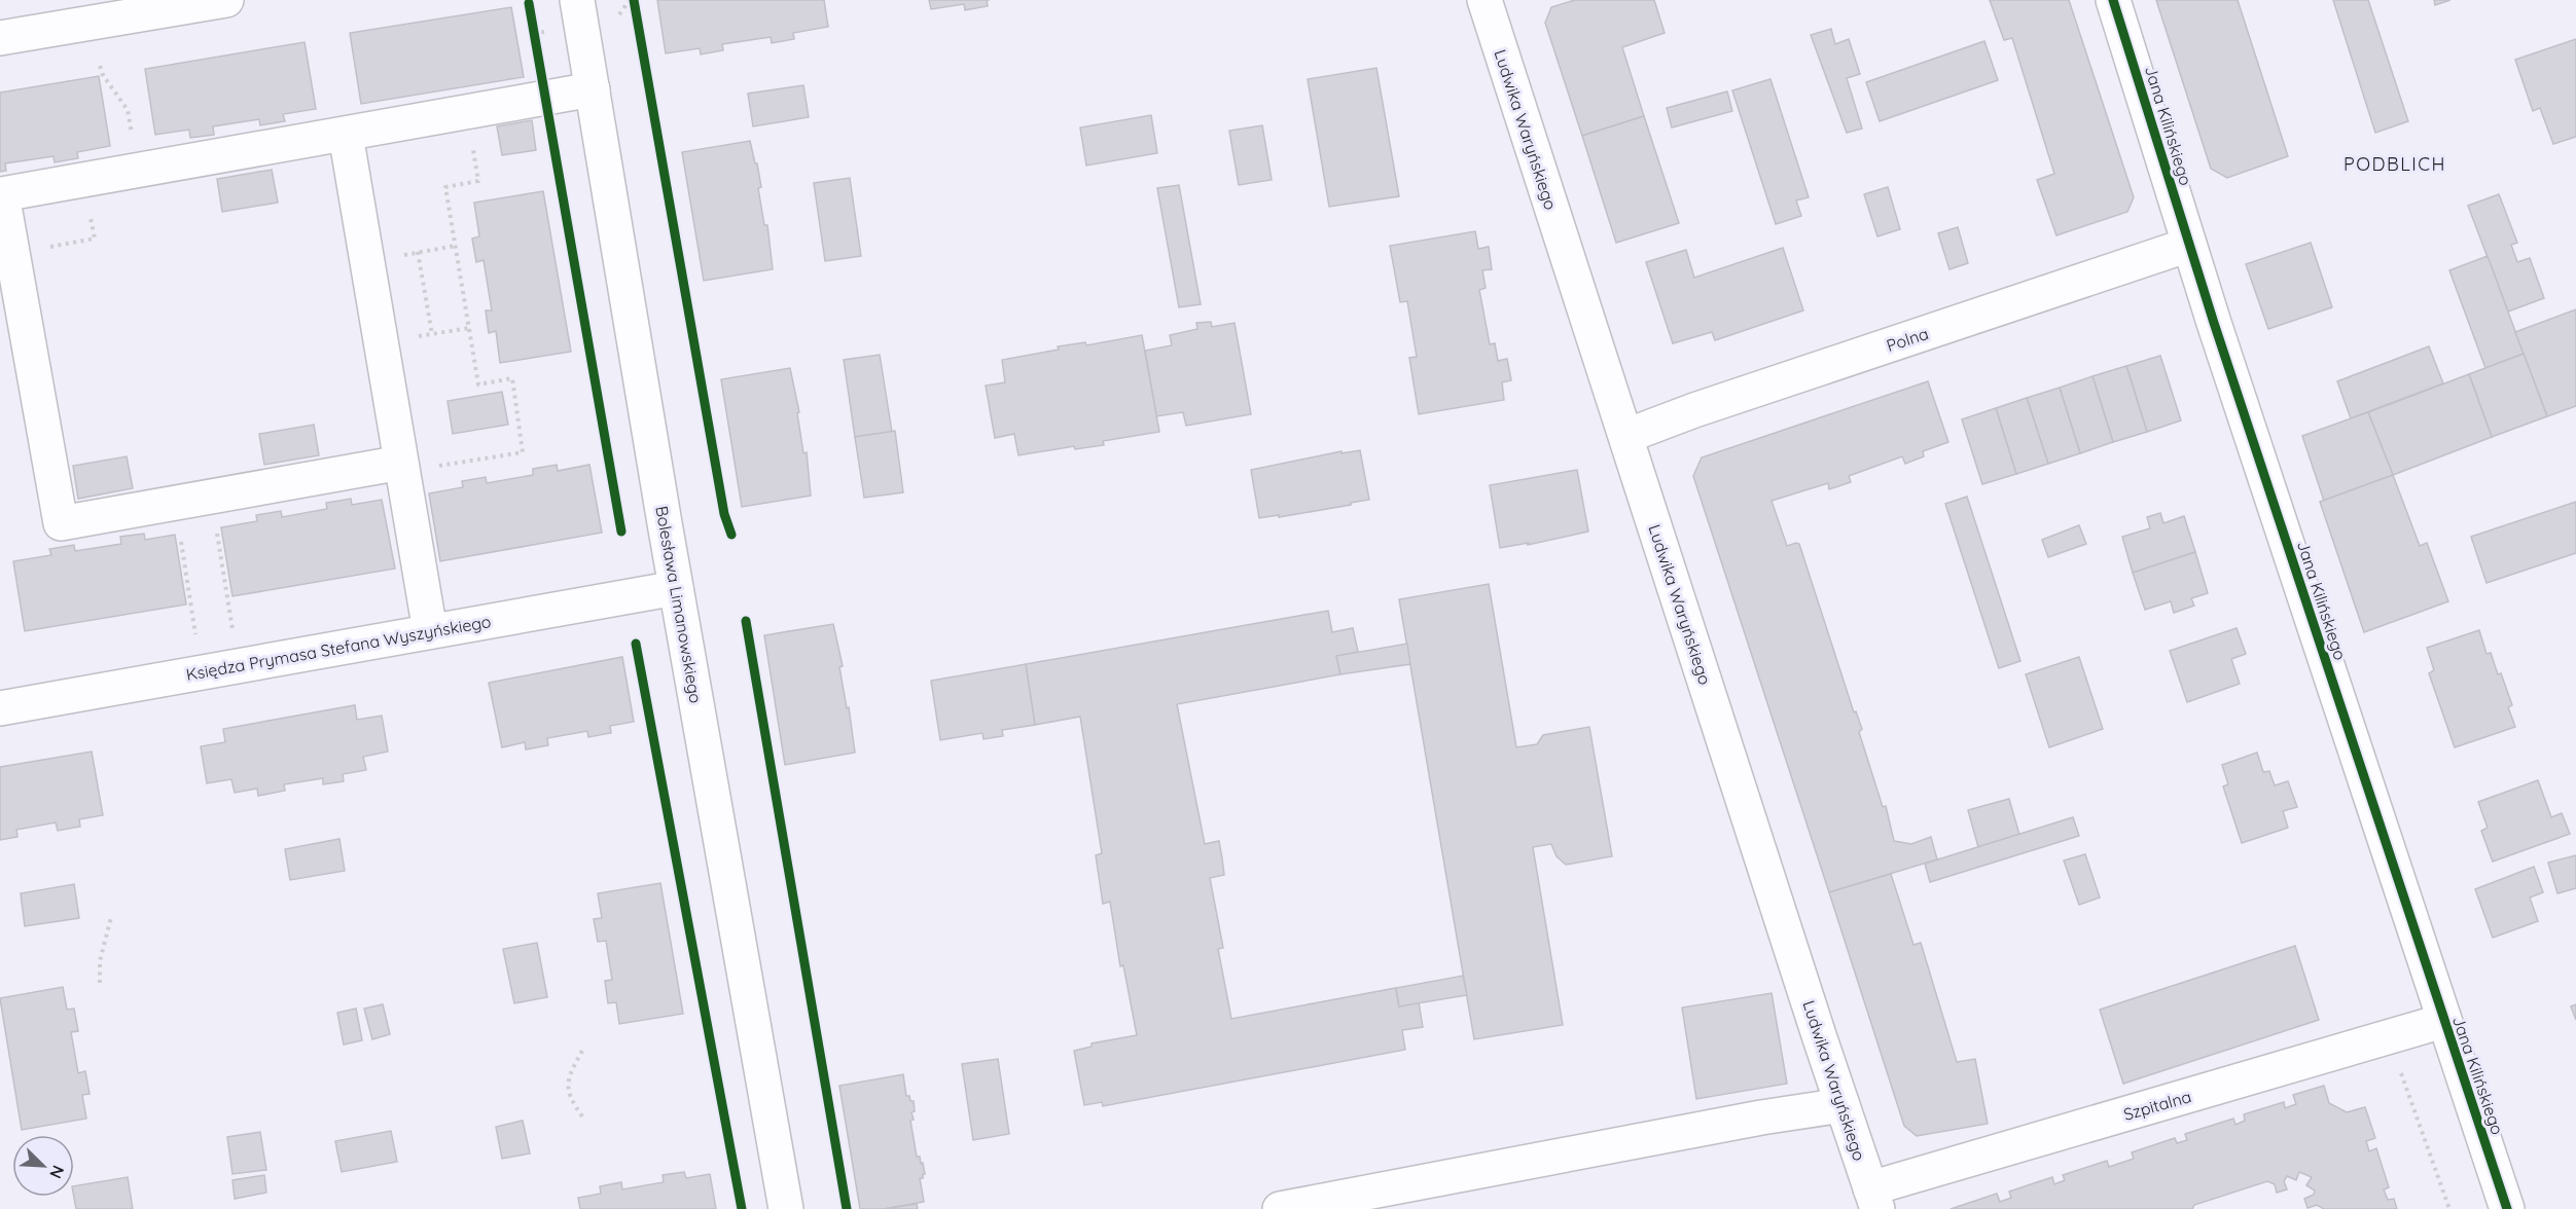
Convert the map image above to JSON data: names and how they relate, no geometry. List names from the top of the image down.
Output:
{
  "streets": {
    "street": [
      "Jana Kilińskiego",
      "Ludwika Waryńskiego",
      "Polna",
      "Bolesława Limanowskiego",
      "Księdza Prymasa Stefana Wyszyńskiego",
      "Szpitalna"
    ]
  },
  "crossings": [
    ["Jana Kilińskiego", "Polna"],
    ["Jana Kilińskiego", "Szpitalna"],
    ["Ludwika Waryńskiego", "Polna"],
    ["Ludwika Waryńskiego", "Szpitalna"],
    ["Bolesława Limanowskiego", "Księdza Prymasa Stefana Wyszyńskiego"]
  ],
  "districts": ["PODBLICH"],
  "north": "bottom right"
}
